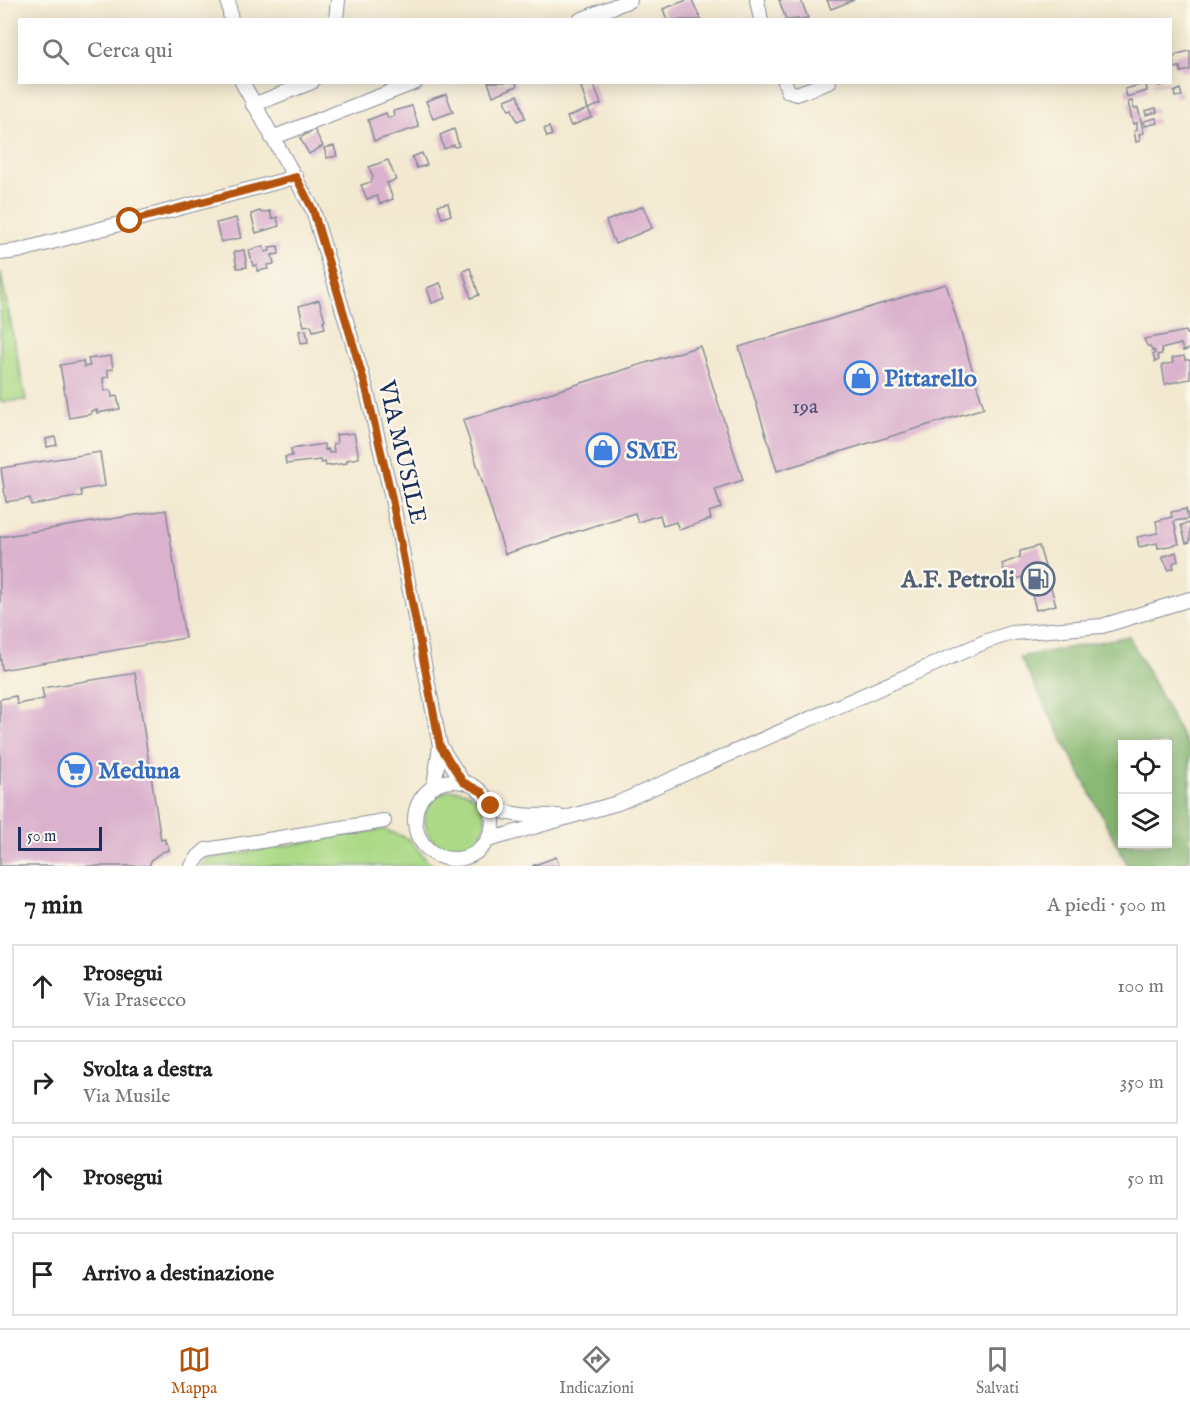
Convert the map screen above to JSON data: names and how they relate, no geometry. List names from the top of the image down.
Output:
{
  "streets": {
    "street": ["VIA MUSILE"]
  },
  "places": {
    "shop": ["Pittarello", "SME"],
    "fuel station": ["A.F. Petroli"],
    "supermarket": ["Meduna"]
  },
  "house_numbers": ["19a"],
  "scale_bar": "50 m",
  "page": {
    "search": "Cerca qui",
    "scale": "50 m",
    "heading": ["7 min", "A piedi · 500 m"],
    "list": [
      ["Prosegui", "Via Prasecco", "100 m"],
      ["Svolta a destra", "Via Musile", "350 m"],
      ["Prosegui", "50 m"],
      "Arrivo a destinazione"
    ],
    "nav": ["Mappa", "Indicazioni", "Salvati"]
  }
}
